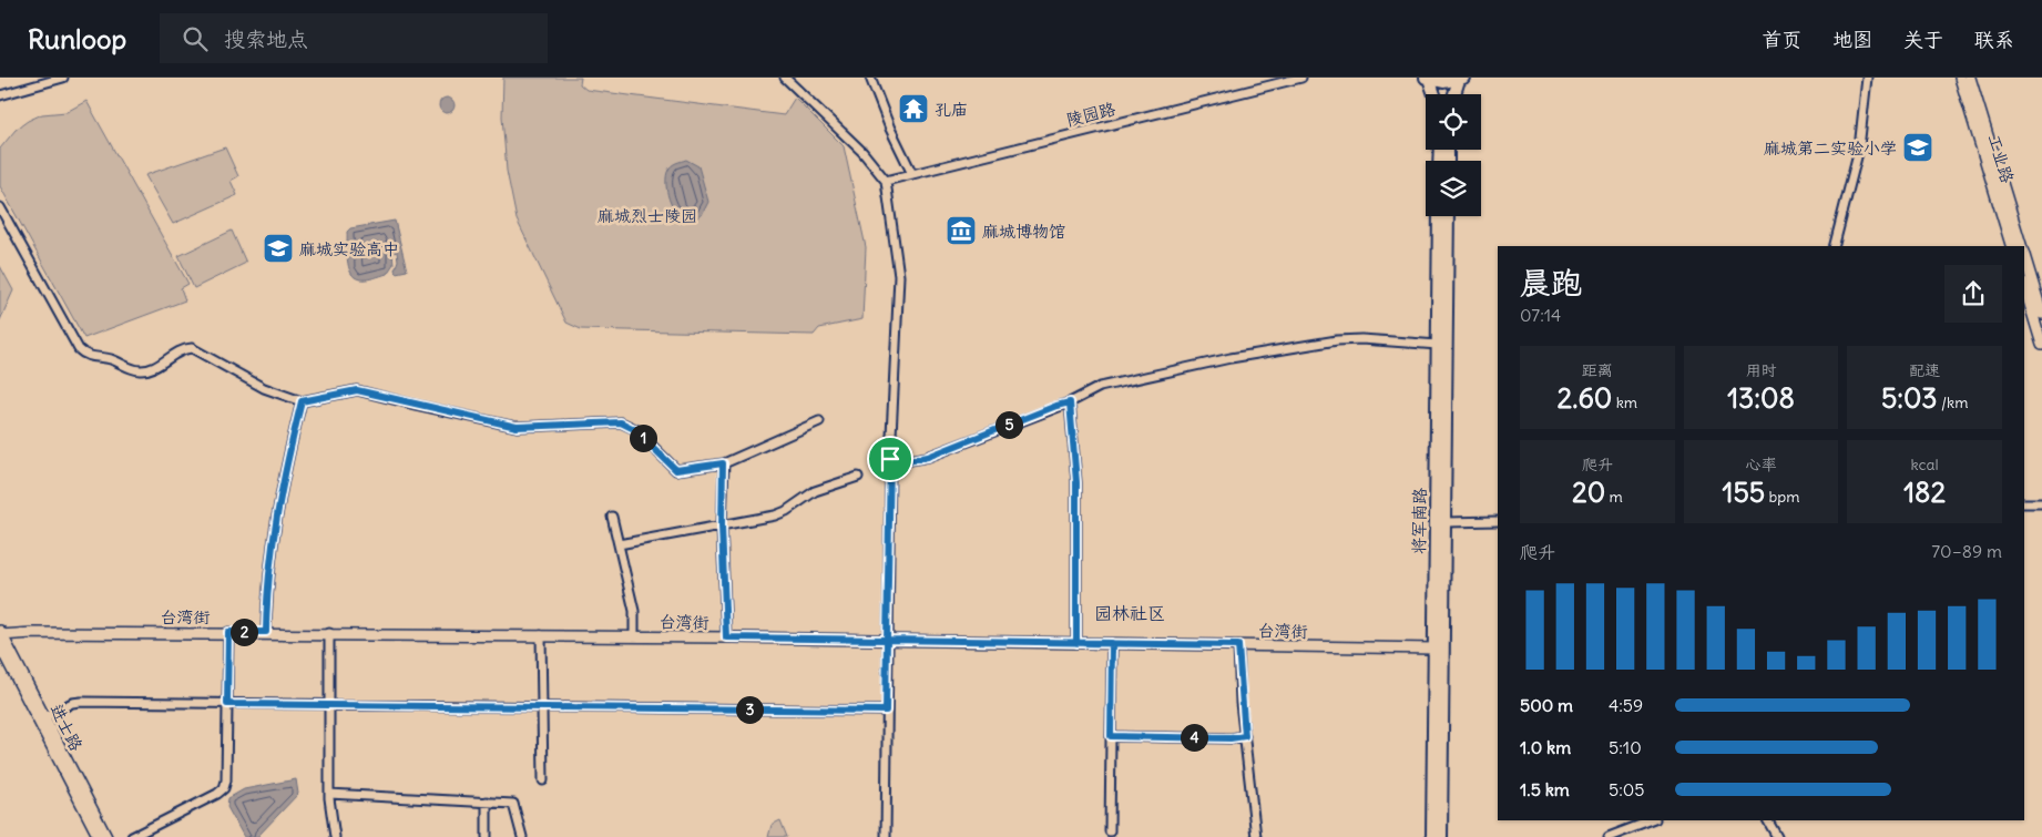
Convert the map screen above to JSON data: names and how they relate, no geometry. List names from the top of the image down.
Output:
{
  "streets": {
    "highway": ["将军南路"],
    "main road": ["工业路", "台湾街", "进士路"],
    "street": ["陵园路"]
  },
  "crossings": [
    ["将军南路", "台湾街"],
    ["台湾街", "进士路"]
  ],
  "districts": ["园林社区"],
  "parks": ["麻城烈士陵园"],
  "places": {
    "temple": ["孔庙"],
    "school or university": ["麻城第二实验小学", "麻城实验高中"],
    "museum": ["麻城博物馆"]
  },
  "page": {
    "header": "Runloop",
    "search": "搜索地点",
    "nav": [
      "首页",
      "地图",
      "关于",
      "联系"
    ],
    "heading": ["晨跑", "07:14"],
    "stats": [
      ["距离", "2.60 km"],
      ["用时", "13:08"],
      ["配速", "5:03 /km"],
      ["爬升", "20 m"],
      ["心率", "155 bpm"],
      ["kcal", "182"]
    ],
    "pins": [
      "5",
      "1",
      "2",
      "3",
      "4"
    ],
    "chart": ["爬升", "70–89 m"],
    "list": [
      {
        "name": "500 m",
        "note": "4:59"
      },
      {
        "name": "1.0 km",
        "note": "5:10"
      },
      {
        "name": "1.5 km",
        "note": "5:05"
      }
    ]
  }
}
